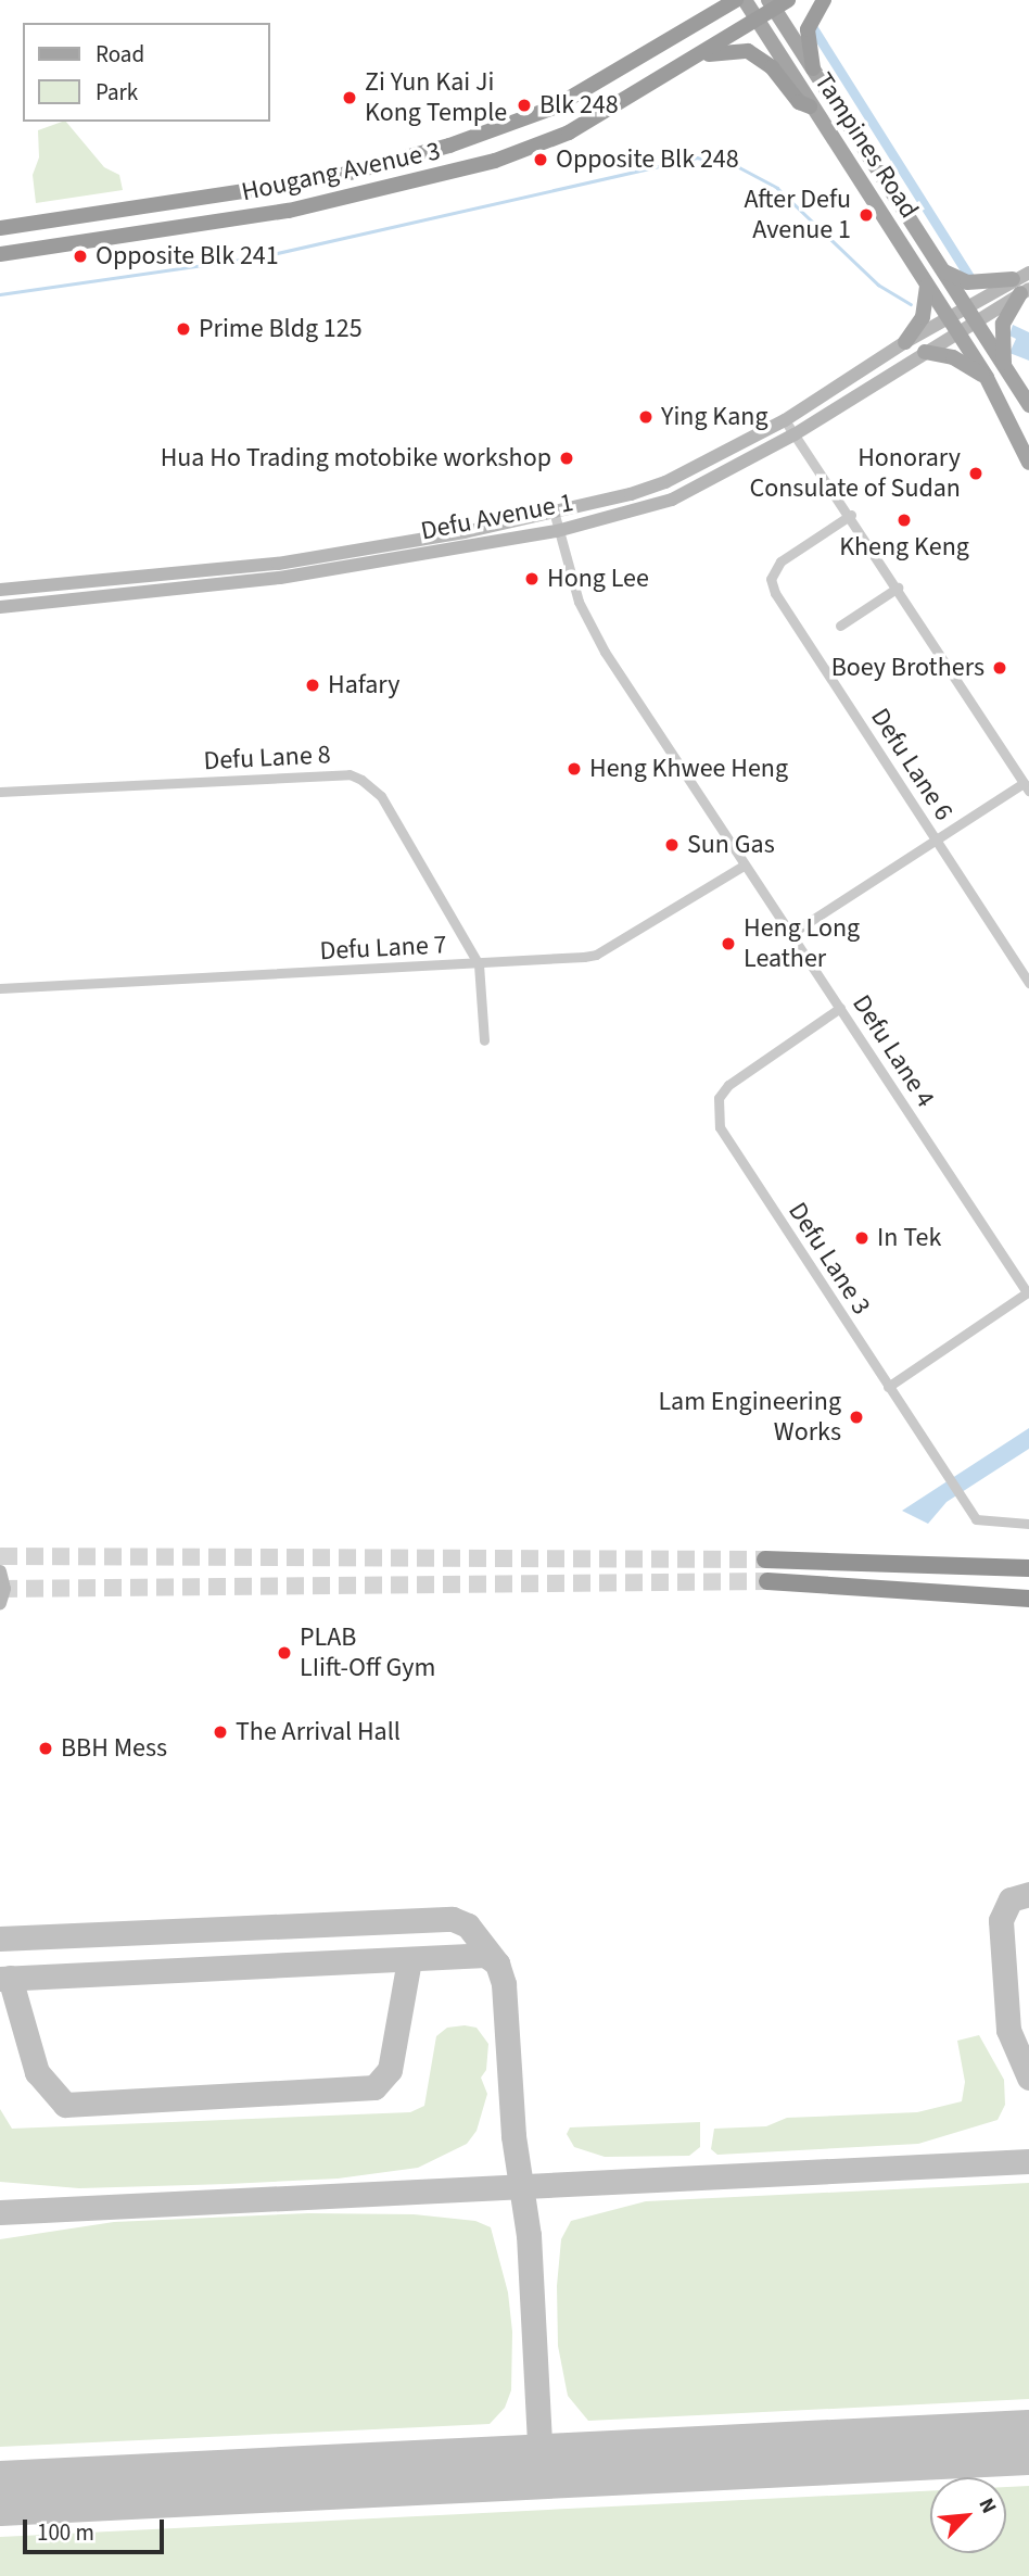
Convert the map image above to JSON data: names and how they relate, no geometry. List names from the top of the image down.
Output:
{
  "streets": {
    "highway": ["Hougang Avenue 3"],
    "main road": ["Tampines Road", "Defu Avenue 1"],
    "street": [
      "Defu Lane 8",
      "Defu Lane 6",
      "Defu Lane 7",
      "Defu Lane 4",
      "Defu Lane 3"
    ]
  },
  "crossings": [
    ["Tampines Road", "Hougang Avenue 3"],
    ["Tampines Road", "Defu Avenue 1"],
    ["Defu Avenue 1", "Defu Lane 4"],
    ["Defu Lane 8", "Defu Lane 7"],
    ["Defu Lane 7", "Defu Lane 4"],
    ["Defu Lane 4", "Defu Lane 3"]
  ],
  "places": [
    "Zi Yun Kai Ji Kong Temple",
    "Blk 248",
    "Opposite Blk 248",
    "After Defu Avenue 1",
    "Opposite Blk 241",
    "Prime Bldg 125",
    "Ying Kang",
    "Hua Ho Trading motobike workshop",
    "Honorary Consulate of Sudan",
    "Kheng Keng",
    "Hong Lee",
    "Boey Brothers",
    "Hafary",
    "Heng Khwee Heng",
    "Sun Gas",
    "Heng Long Leather",
    "In Tek",
    "Lam Engineering Works",
    "PLAB LIift-Off Gym",
    "The Arrival Hall",
    "BBH Mess"
  ],
  "legend": ["Road", "Park"],
  "scale_bar": "100 m",
  "north": "top right"
}
